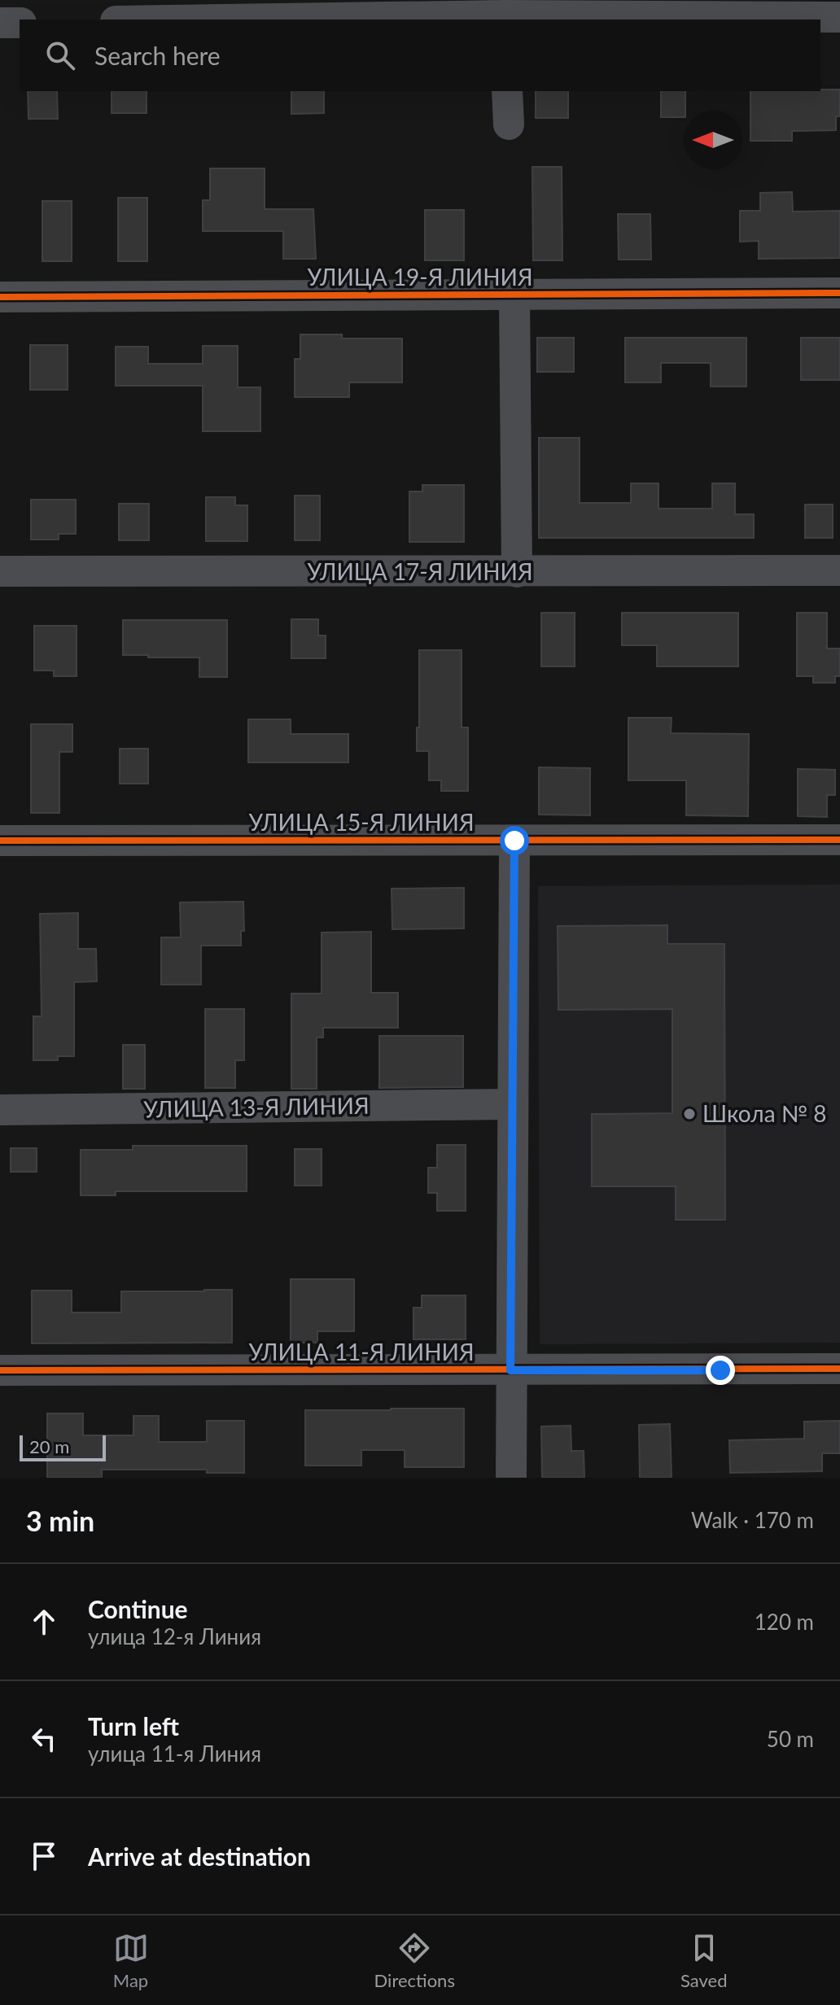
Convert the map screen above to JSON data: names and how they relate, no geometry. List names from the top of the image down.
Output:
{
  "streets": {
    "street": [
      "УЛИЦА 19-Я ЛИНИЯ",
      "УЛИЦА 17-Я ЛИНИЯ",
      "УЛИЦА 15-Я ЛИНИЯ",
      "УЛИЦА 13-Я ЛИНИЯ",
      "УЛИЦА 11-Я ЛИНИЯ"
    ]
  },
  "places": ["Школа № 8"],
  "scale_bar": "20 m",
  "north": "left",
  "page": {
    "search": "Search here",
    "scale": "20 m",
    "heading": ["3 min", "Walk · 170 m"],
    "list": [
      ["Continue", "улица 12-я Линия", "120 m"],
      ["Turn left", "улица 11-я Линия", "50 m"],
      "Arrive at destination"
    ],
    "nav": ["Map", "Directions", "Saved"]
  }
}
